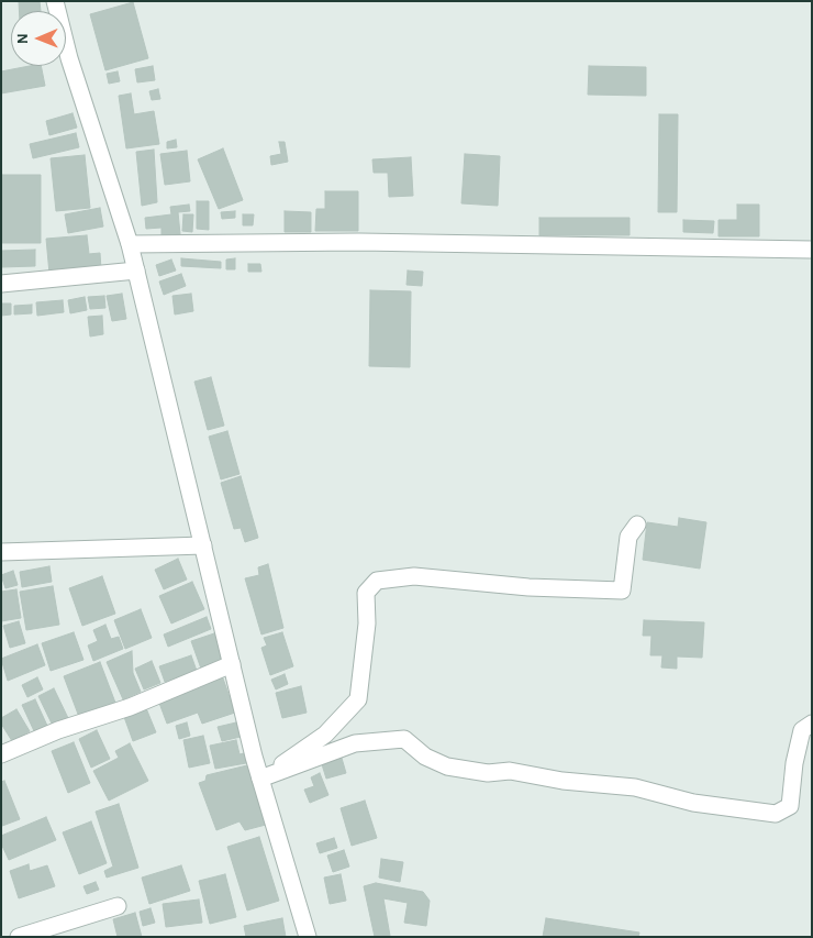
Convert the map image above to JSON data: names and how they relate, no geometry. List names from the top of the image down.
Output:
{
  "north": "left"
}
